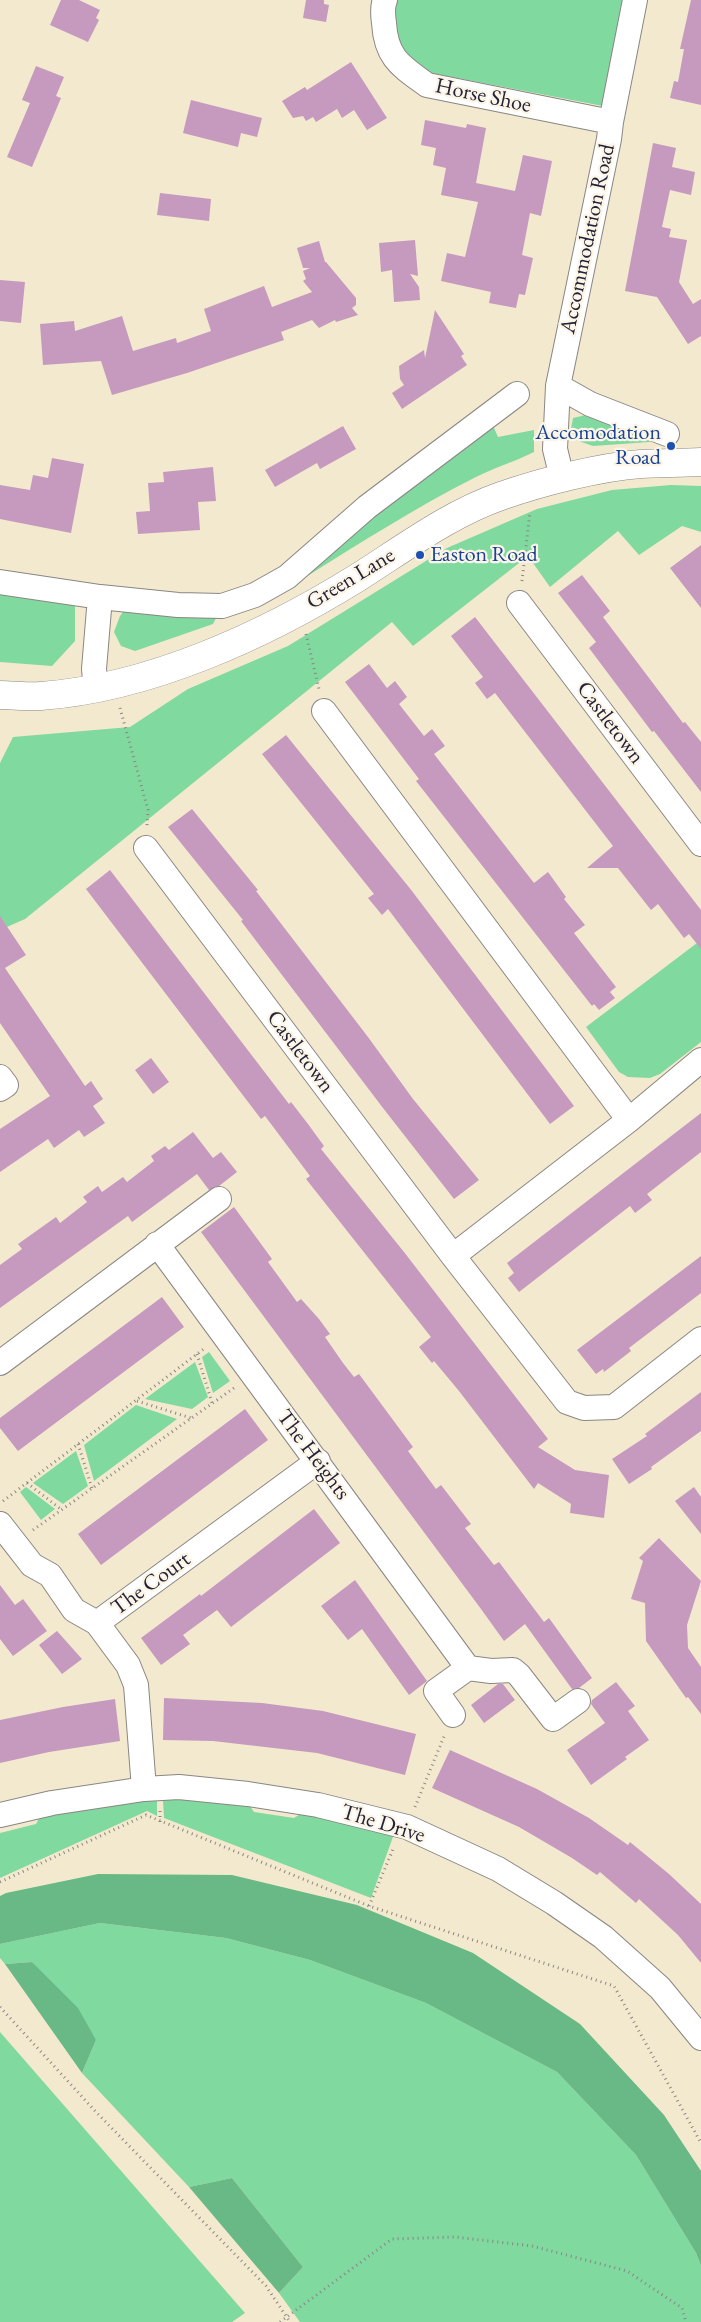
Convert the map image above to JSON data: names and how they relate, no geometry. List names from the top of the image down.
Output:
{
  "streets": {
    "street": [
      "Horse Shoe",
      "Accommodation Road",
      "Green Lane",
      "Castletown",
      "The Heights",
      "The Court",
      "The Drive"
    ]
  },
  "crossings": [
    ["Horse Shoe", "Accommodation Road"],
    ["Accommodation Road", "Green Lane"],
    ["The Heights", "The Court"]
  ],
  "places": ["Accomodation Road", "Easton Road"]
}
